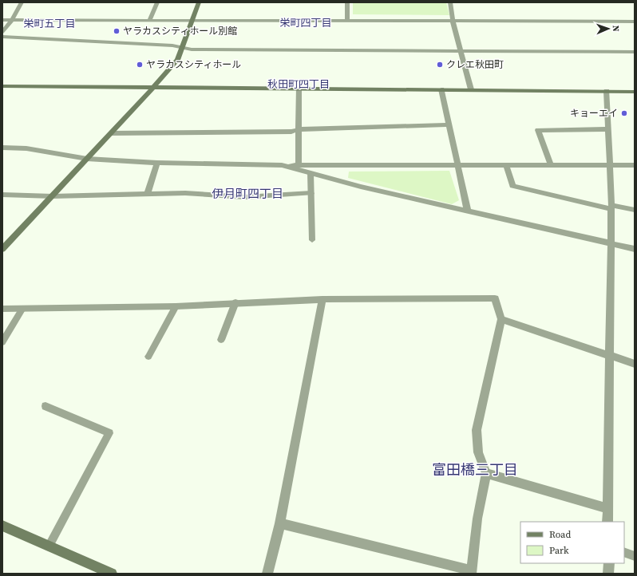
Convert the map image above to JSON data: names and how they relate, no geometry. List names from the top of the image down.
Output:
{
  "districts": [
    "栄町四丁目",
    "栄町五丁目",
    "秋田町四丁目",
    "伊月町四丁目",
    "富田橋三丁目"
  ],
  "places": [
    "ヤラカスシティホール別館",
    "ヤラカスシティホール",
    "クレエ秋田町",
    "キョーエイ"
  ],
  "legend": ["Road", "Park"],
  "north": "right"
}
